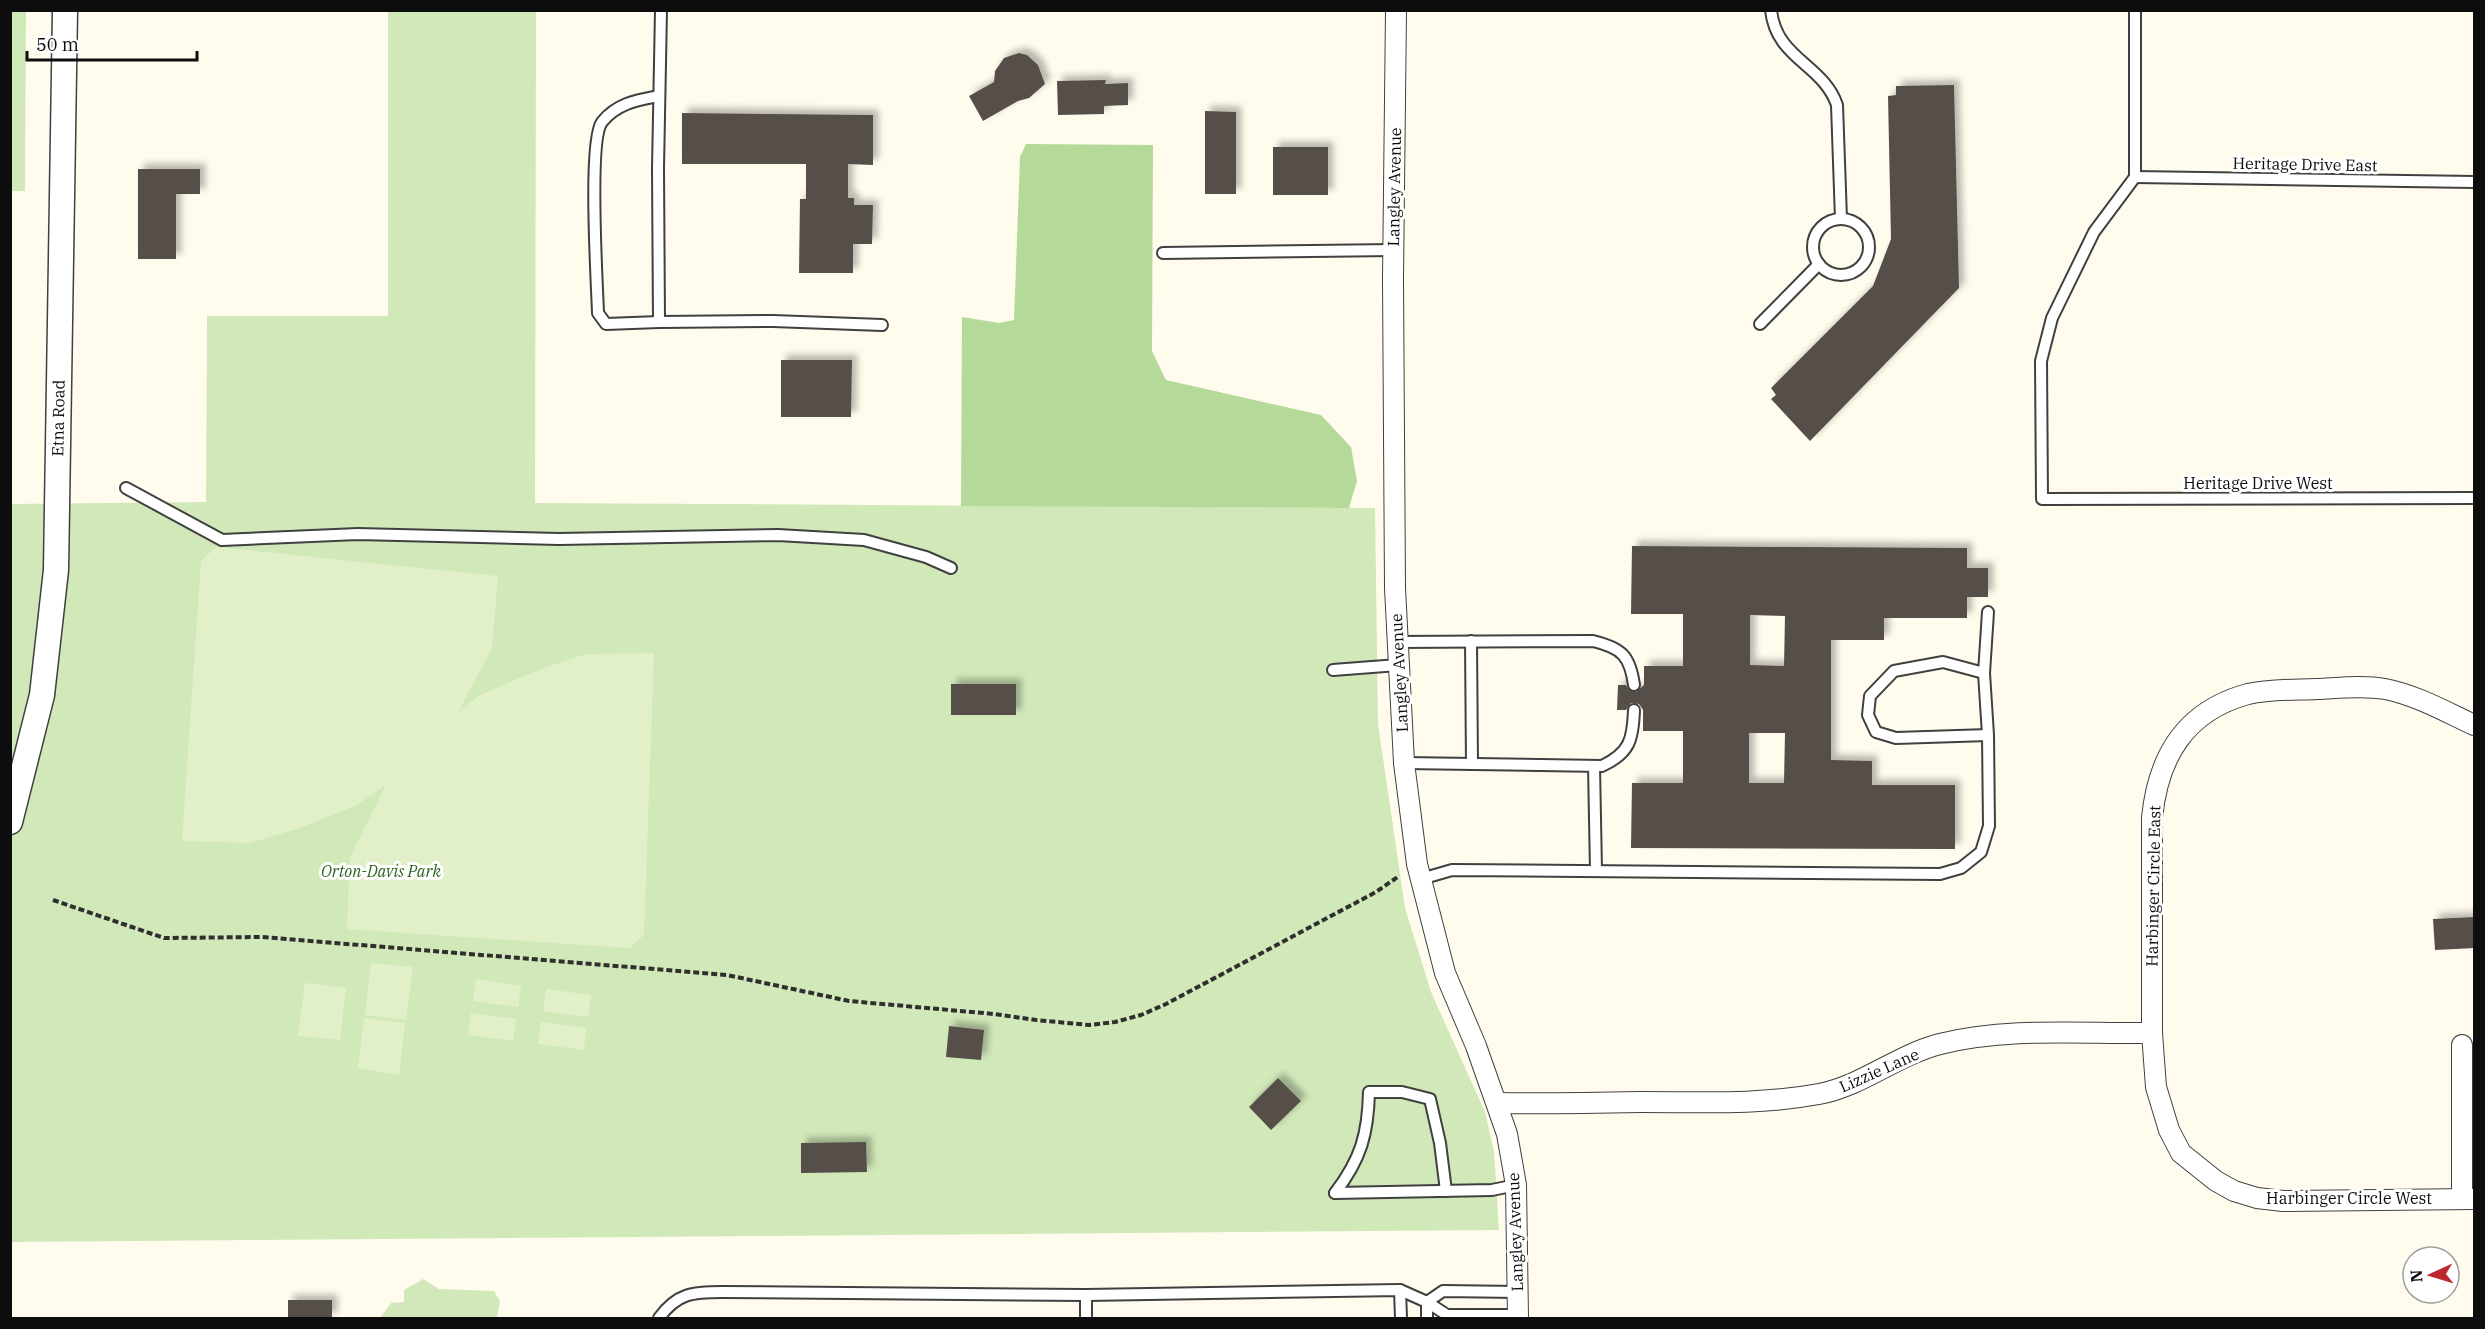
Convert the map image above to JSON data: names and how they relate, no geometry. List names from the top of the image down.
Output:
{
  "streets": {
    "street": [
      "Langley Avenue",
      "Etna Road",
      "Harbinger Circle East",
      "Lizzie Lane",
      "Harbinger Circle West"
    ],
    "lane": ["Heritage Drive East", "Heritage Drive West"]
  },
  "crossings": [
    ["Heritage Drive East", "Heritage Drive West"],
    ["Langley Avenue", "Lizzie Lane"],
    ["Harbinger Circle East", "Lizzie Lane"],
    ["Harbinger Circle East", "Harbinger Circle West"],
    ["Lizzie Lane", "Harbinger Circle West"]
  ],
  "parks": ["Orton-Davis Park"],
  "scale_bar": "50 m",
  "north": "left"
}
